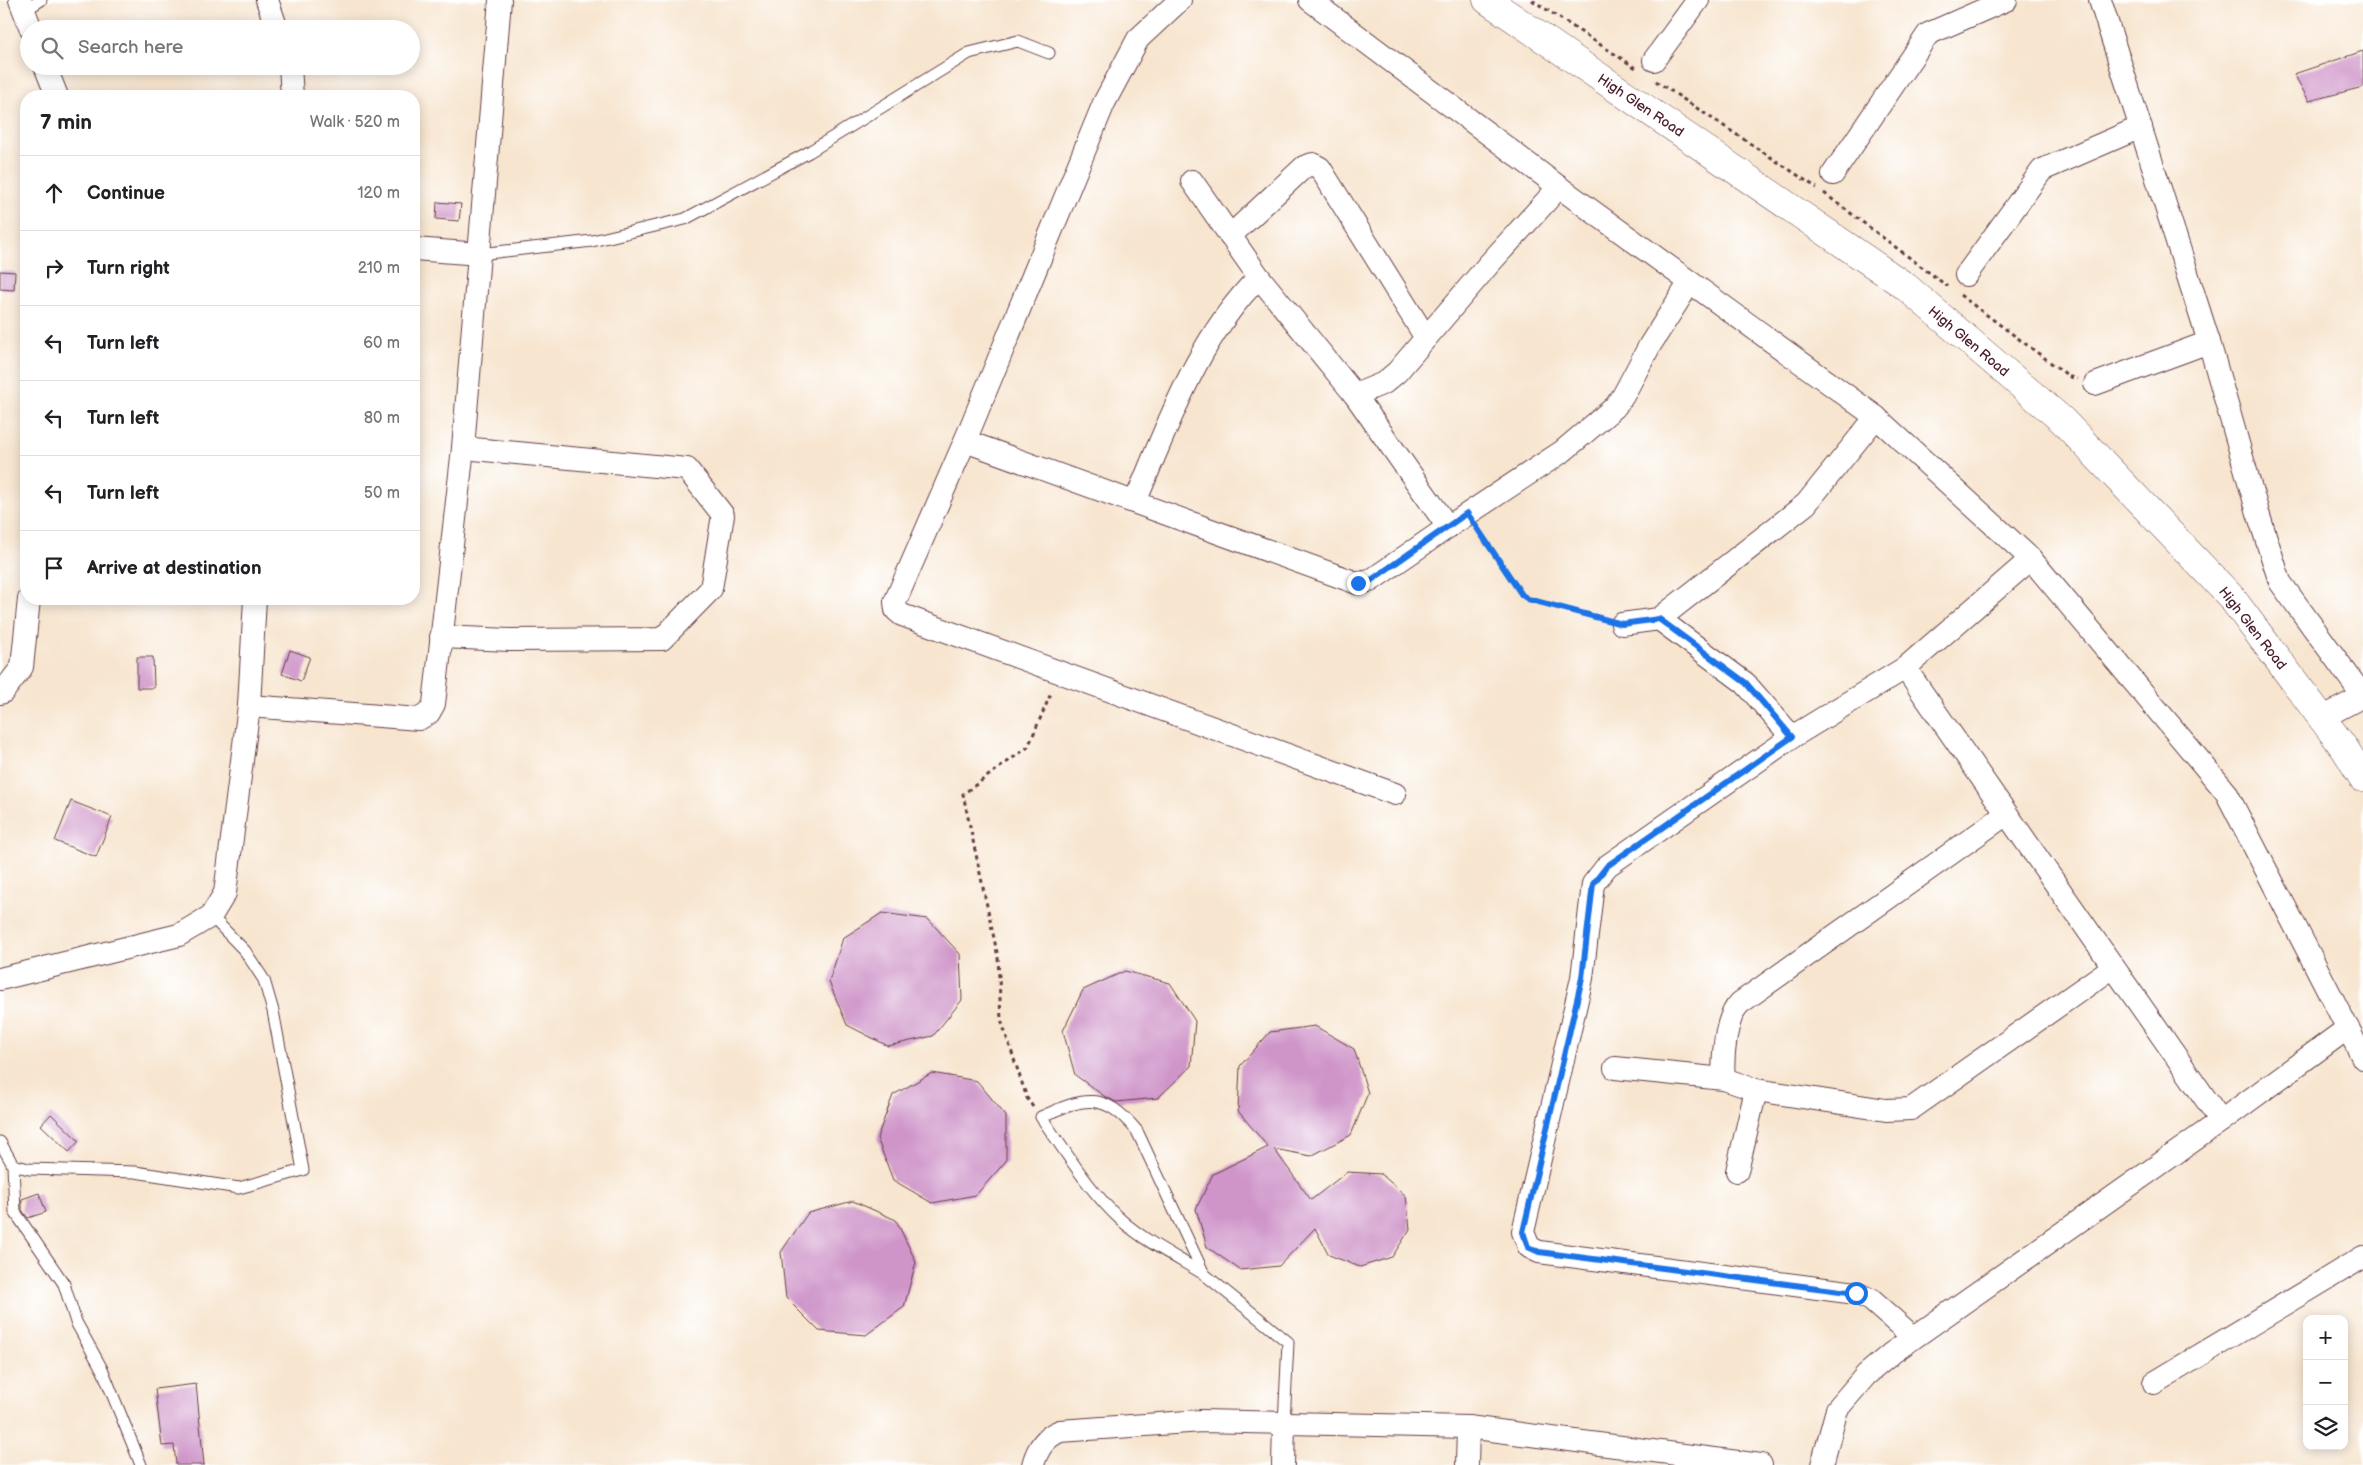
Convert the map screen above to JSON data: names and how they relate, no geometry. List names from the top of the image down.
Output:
{
  "streets": {
    "main road": ["High Glen Road"]
  },
  "page": {
    "search": "Search here",
    "heading": ["7 min", "Walk · 520 m"],
    "list": [
      ["Continue", "120 m"],
      ["Turn right", "210 m"],
      ["Turn left", "60 m"],
      ["Turn left", "80 m"],
      ["Turn left", "50 m"],
      "Arrive at destination"
    ],
    "map_buttons": ["+", "−"]
  }
}
